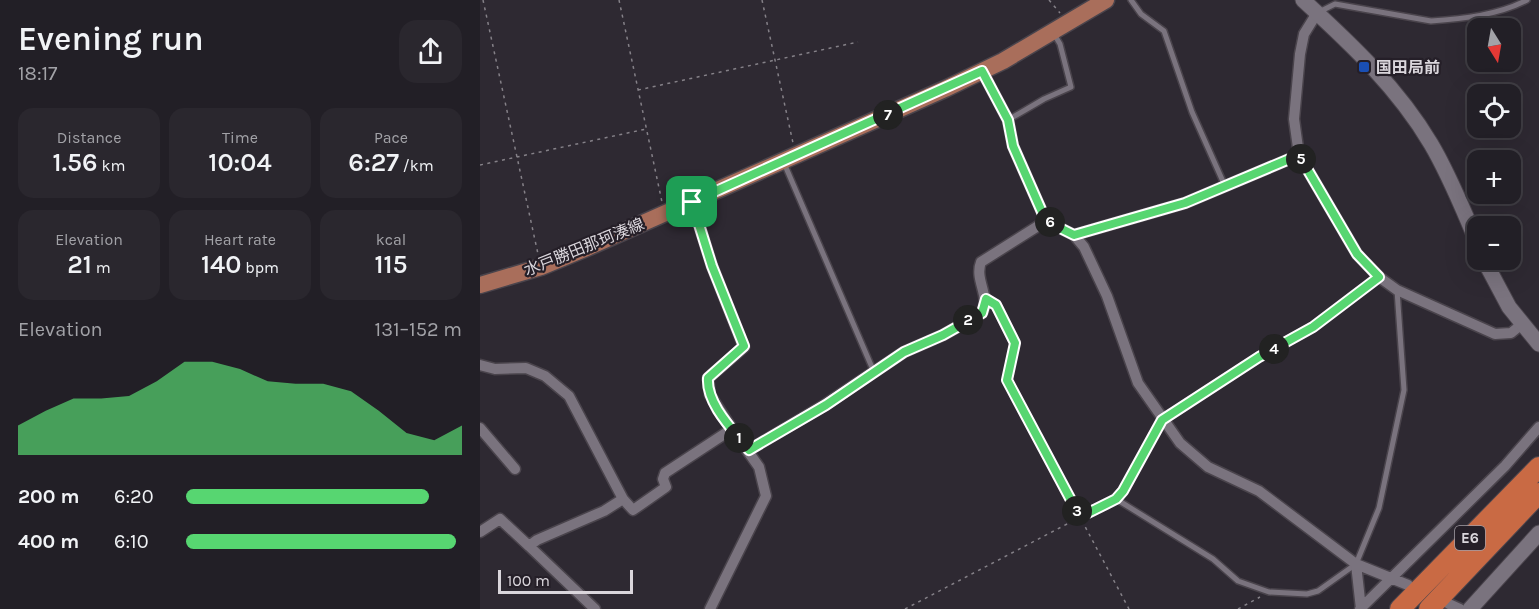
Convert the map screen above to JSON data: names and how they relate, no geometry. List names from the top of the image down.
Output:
{
  "streets": {
    "highway": ["E6"],
    "main road": ["水戸勝田那珂湊線"]
  },
  "places": {
    "transit": ["国田局前"]
  },
  "scale_bar": "100 m",
  "north": "bottom",
  "page": {
    "heading": ["Evening run", "18:17"],
    "map_buttons": ["+", "−"],
    "pins": [
      "7",
      "5",
      "6",
      "2",
      "4",
      "1",
      "3"
    ],
    "stats": [
      ["Distance", "1.56 km"],
      ["Time", "10:04"],
      ["Pace", "6:27 /km"],
      ["Elevation", "21 m"],
      ["Heart rate", "140 bpm"],
      ["kcal", "115"]
    ],
    "chart": ["Elevation", "131–152 m"],
    "list": [
      {
        "name": "200 m",
        "note": "6:20"
      },
      {
        "name": "400 m",
        "note": "6:10"
      }
    ],
    "scale": "100 m"
  }
}
